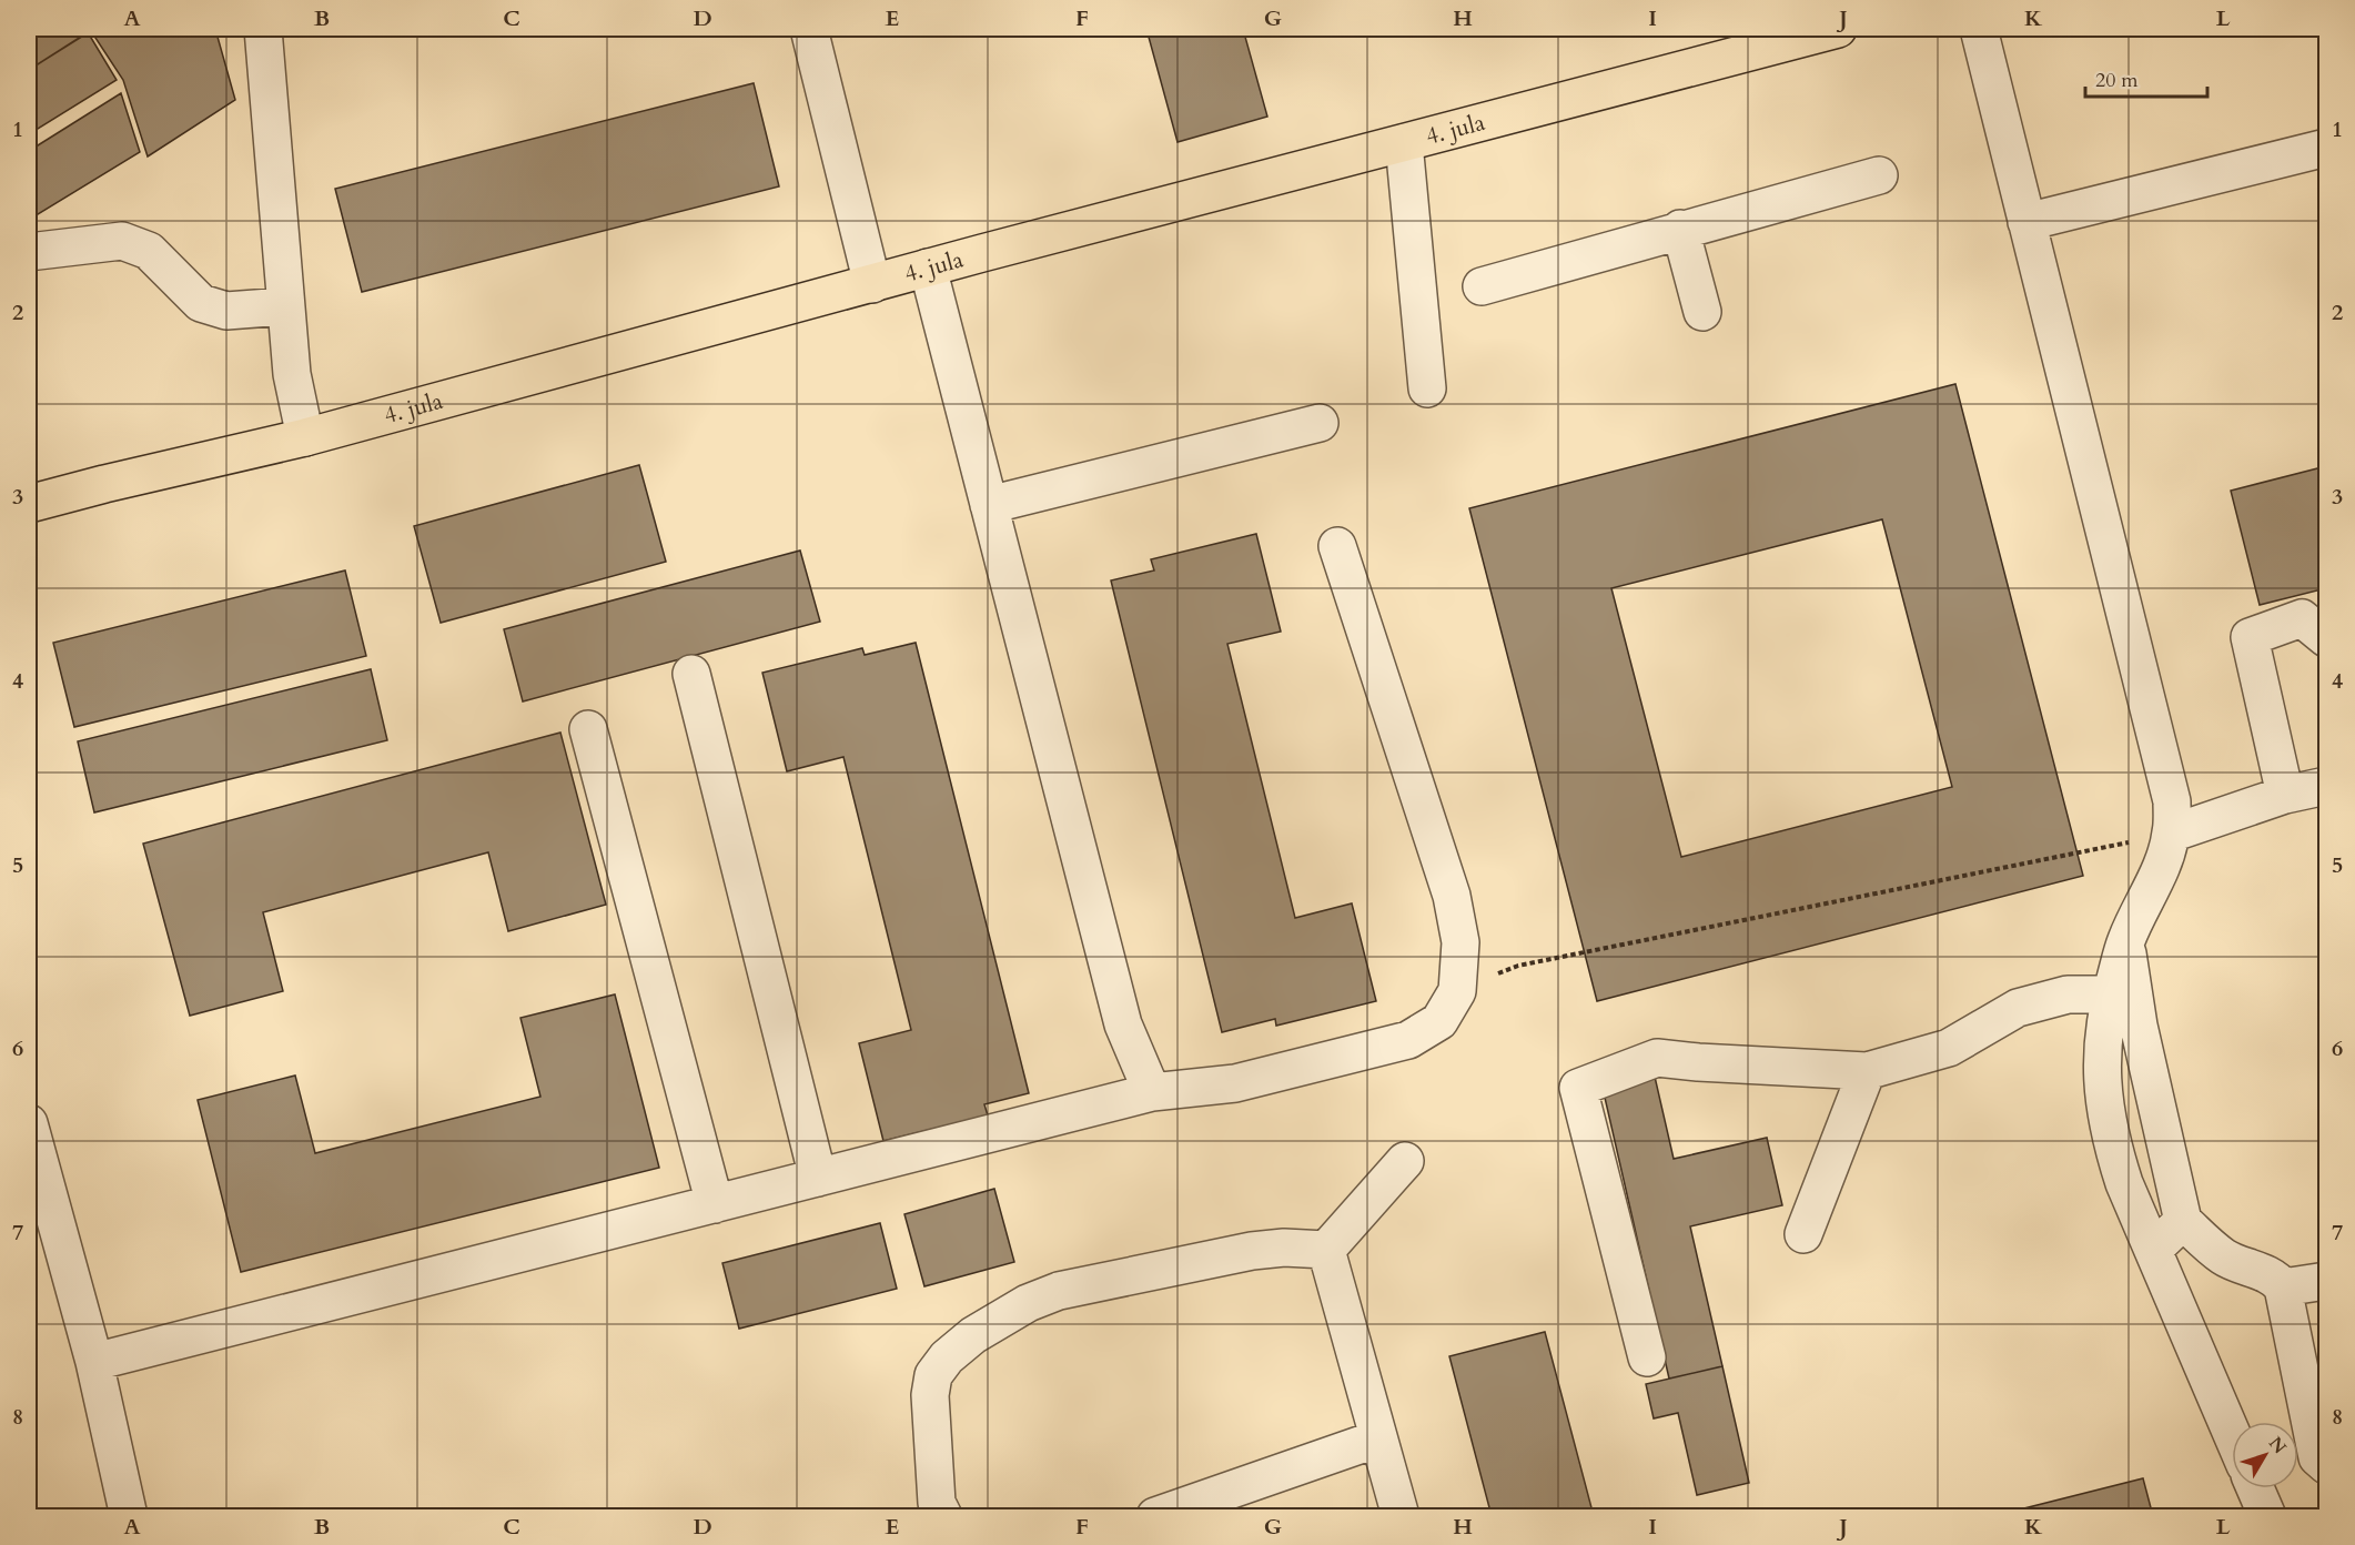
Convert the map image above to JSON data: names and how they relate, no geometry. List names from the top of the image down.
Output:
{
  "streets": {
    "main road": ["4. jula"]
  },
  "scale_bar": "20 m",
  "north": "top right",
  "grid": {
    "columns": [
      "A",
      "B",
      "C",
      "D",
      "E",
      "F",
      "G",
      "H",
      "I",
      "J",
      "K",
      "L"
    ],
    "rows": [
      "1",
      "2",
      "3",
      "4",
      "5",
      "6",
      "7",
      "8"
    ]
  }
}
